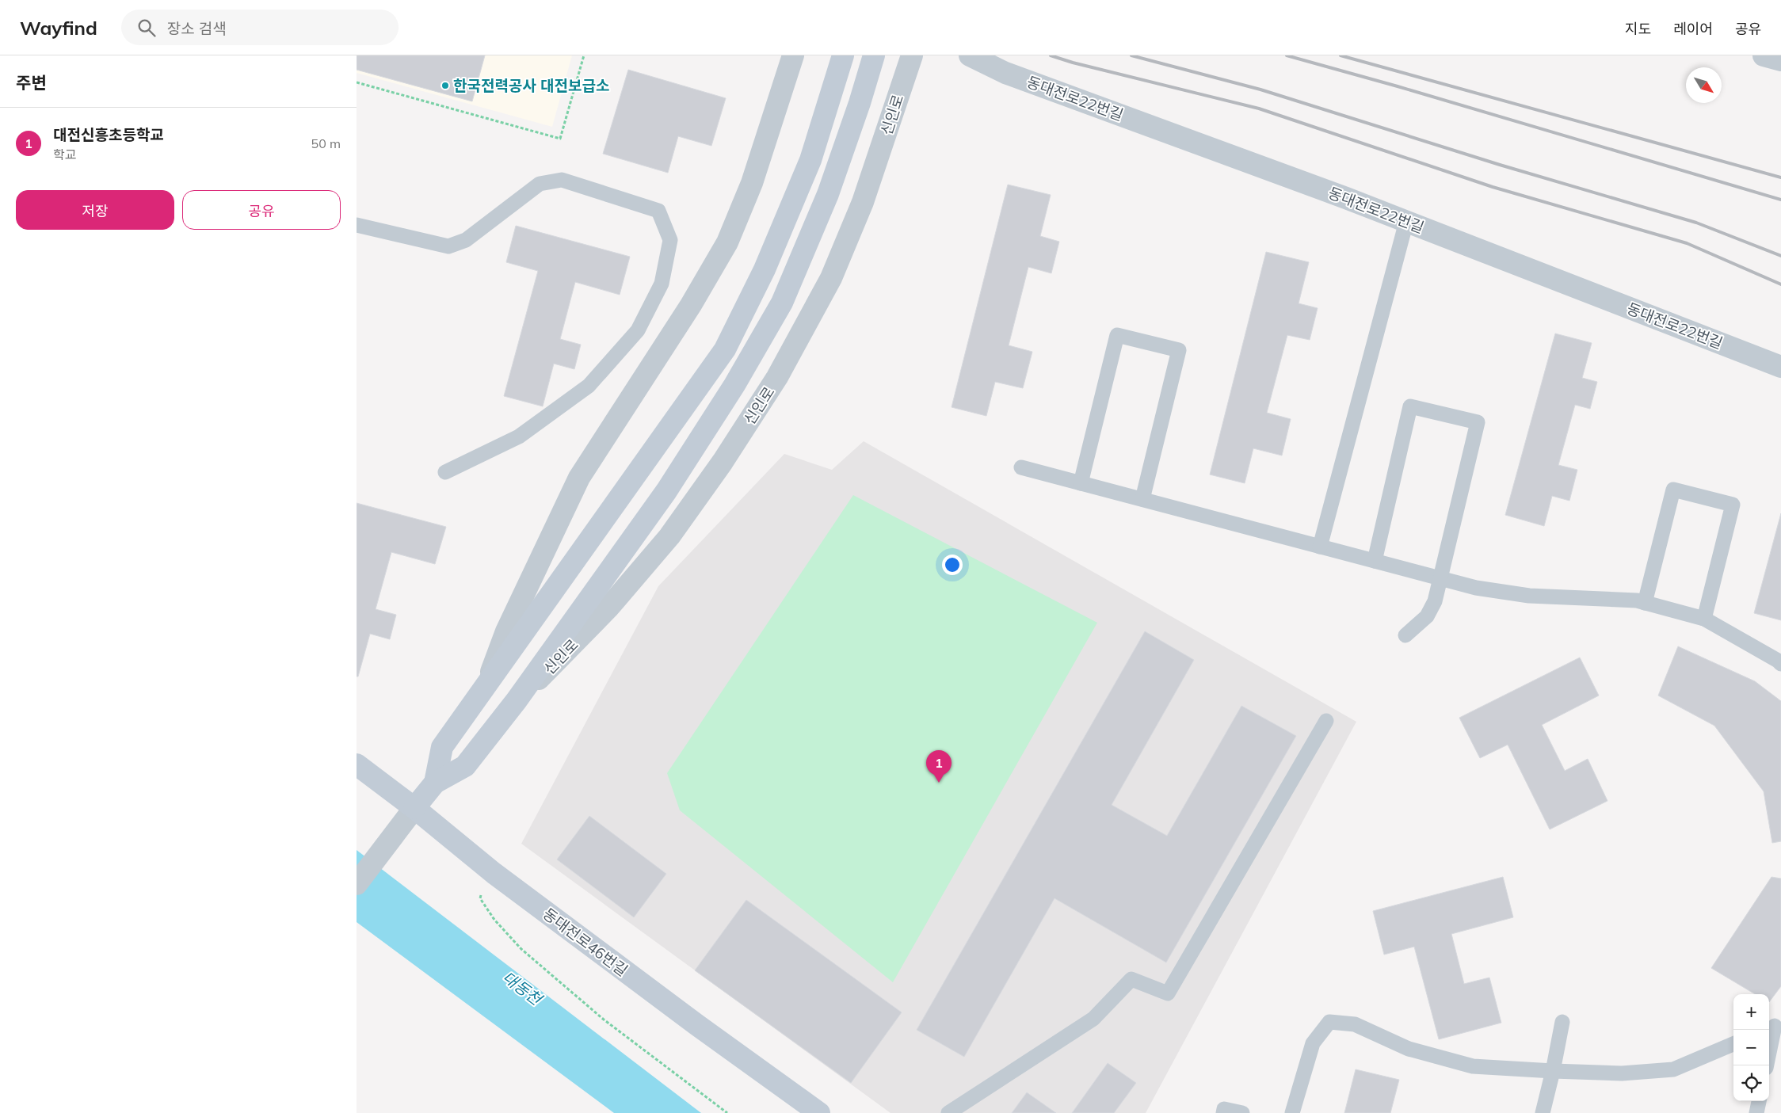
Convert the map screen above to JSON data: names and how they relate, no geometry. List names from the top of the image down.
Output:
{
  "streets": {
    "street": ["동대전로22번길", "신인로", "동대전로46번길"]
  },
  "crossings": [
    ["신인로", "동대전로46번길"]
  ],
  "water": ["대동천"],
  "places": ["한국전력공사 대전보급소"],
  "north": "bottom right",
  "page": {
    "header": "Wayfind",
    "search": "장소 검색",
    "nav": ["지도", "레이어", "공유"],
    "heading": "주변",
    "list": [
      {
        "mark": "1",
        "name": "대전신흥초등학교",
        "note": "학교",
        "value": "50 m"
      }
    ],
    "buttons": ["저장", "공유"],
    "pins": "1",
    "map_buttons": ["+", "−"]
  }
}
